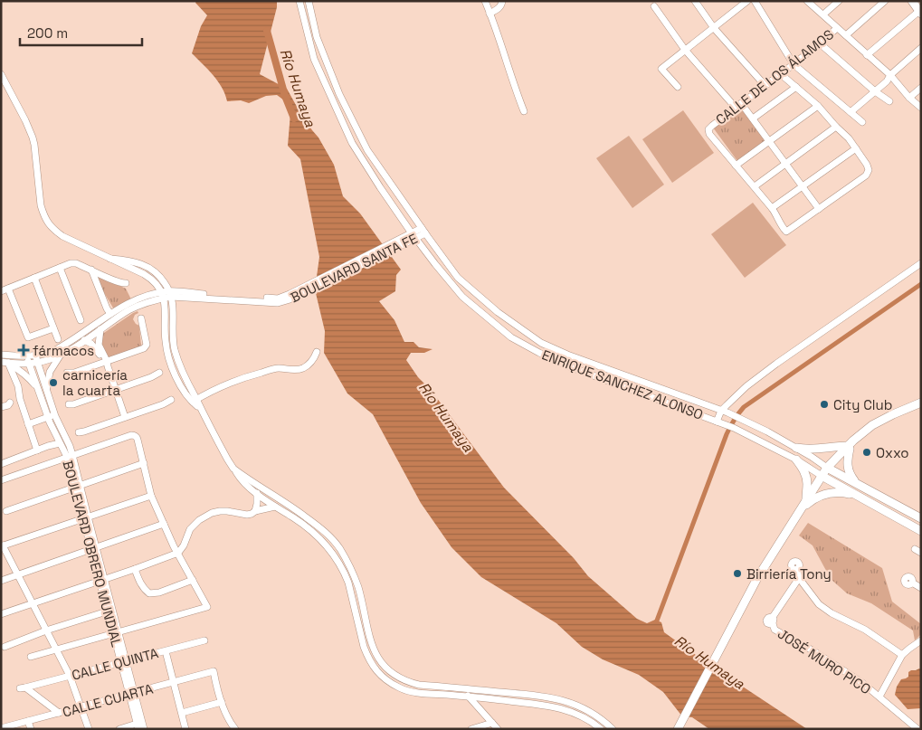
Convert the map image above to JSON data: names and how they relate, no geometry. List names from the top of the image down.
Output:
{
  "streets": {
    "street": [
      "CALLE DE LOS ÁLAMOS",
      "BOULEVARD SANTA FE",
      "ENRIQUE SANCHEZ ALONSO",
      "BOULEVARD OBRERO MUNDIAL",
      "JOSÉ MURO PICO",
      "CALLE QUINTA",
      "CALLE CUARTA"
    ]
  },
  "crossings": [
    ["BOULEVARD SANTA FE", "ENRIQUE SANCHEZ ALONSO"],
    ["BOULEVARD SANTA FE", "BOULEVARD OBRERO MUNDIAL"],
    ["BOULEVARD OBRERO MUNDIAL", "CALLE QUINTA"],
    ["BOULEVARD OBRERO MUNDIAL", "CALLE CUARTA"],
    ["CALLE QUINTA", "CALLE CUARTA"]
  ],
  "water": ["Río Humaya"],
  "places": {
    "health": ["fármacos"],
    "other": [
      "carnicería la cuarta",
      "City Club",
      "Oxxo",
      "Birriería Tony"
    ]
  },
  "scale_bar": "200 m"
}
